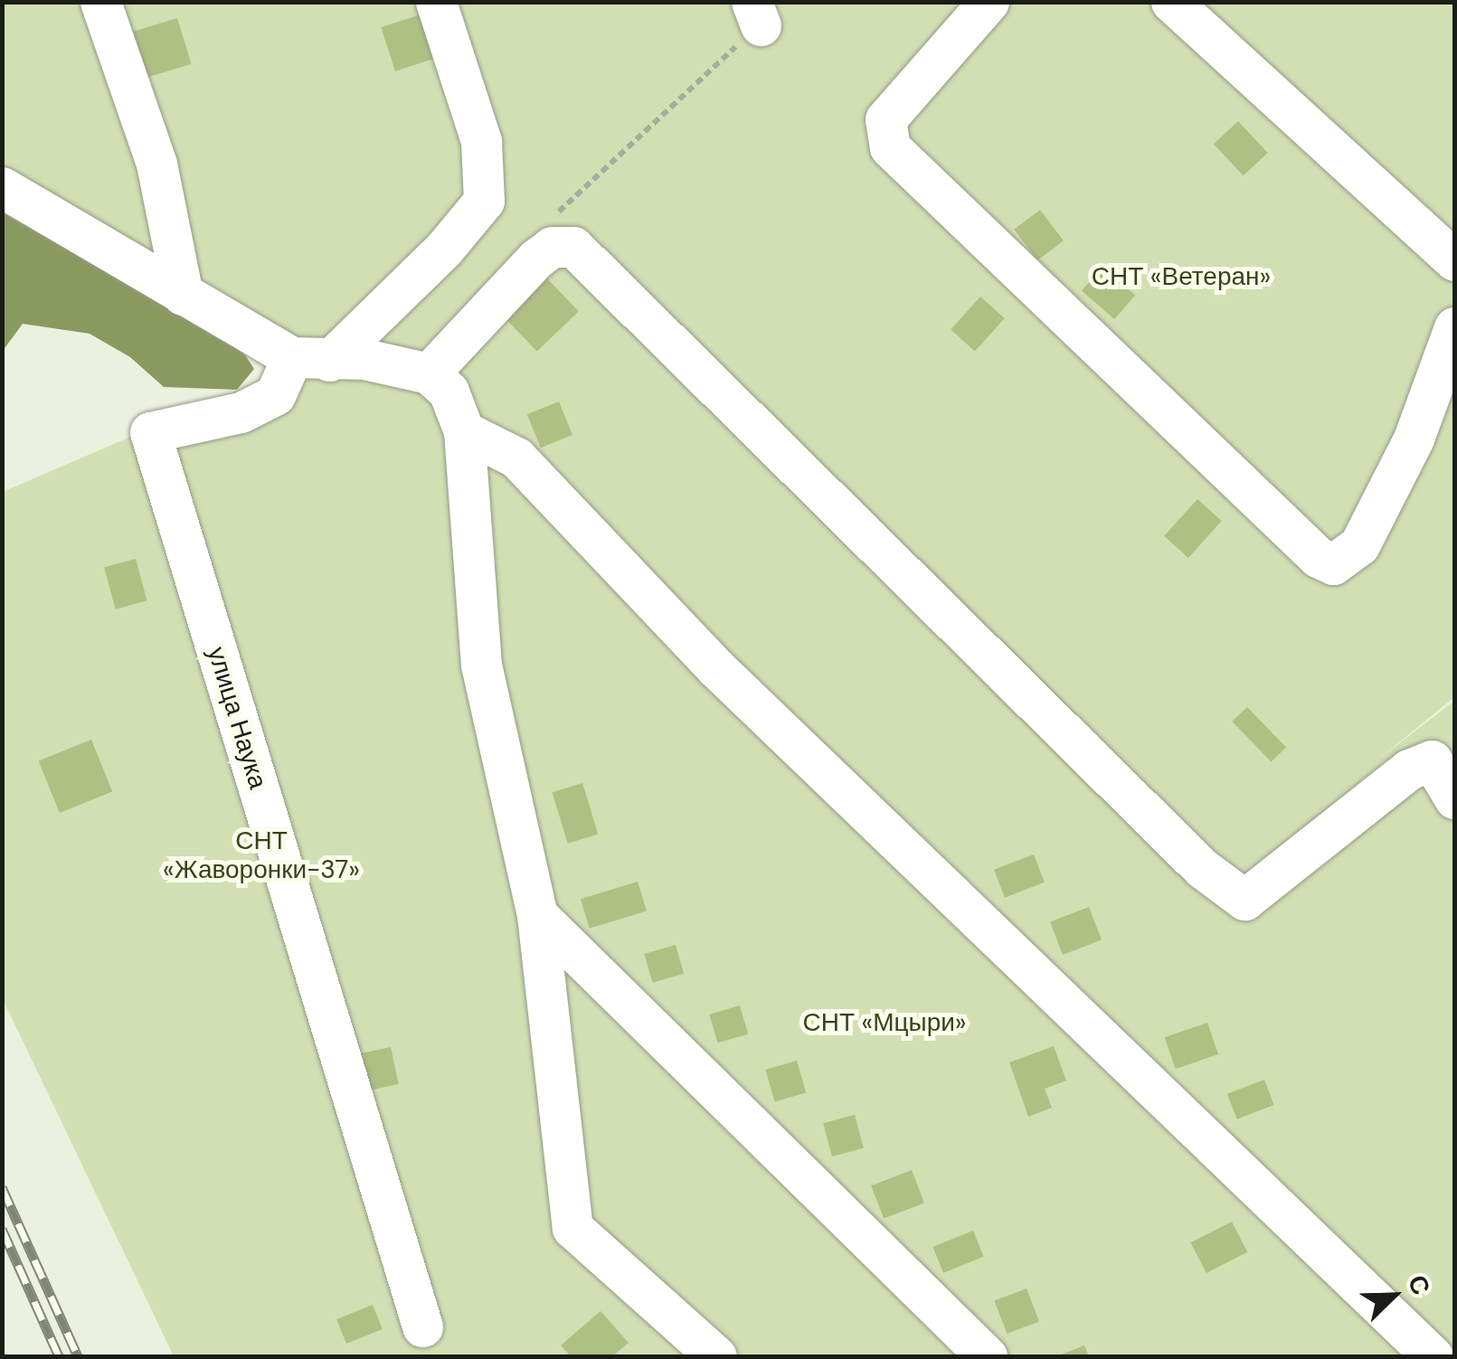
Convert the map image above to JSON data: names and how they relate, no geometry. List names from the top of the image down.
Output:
{
  "streets": {
    "street": ["улица Наука"]
  },
  "parks": ["СНТ «Ветеран»", "СНТ «Жаворонки-37»", "СНТ «Мцыри»"],
  "north": "top right"
}
